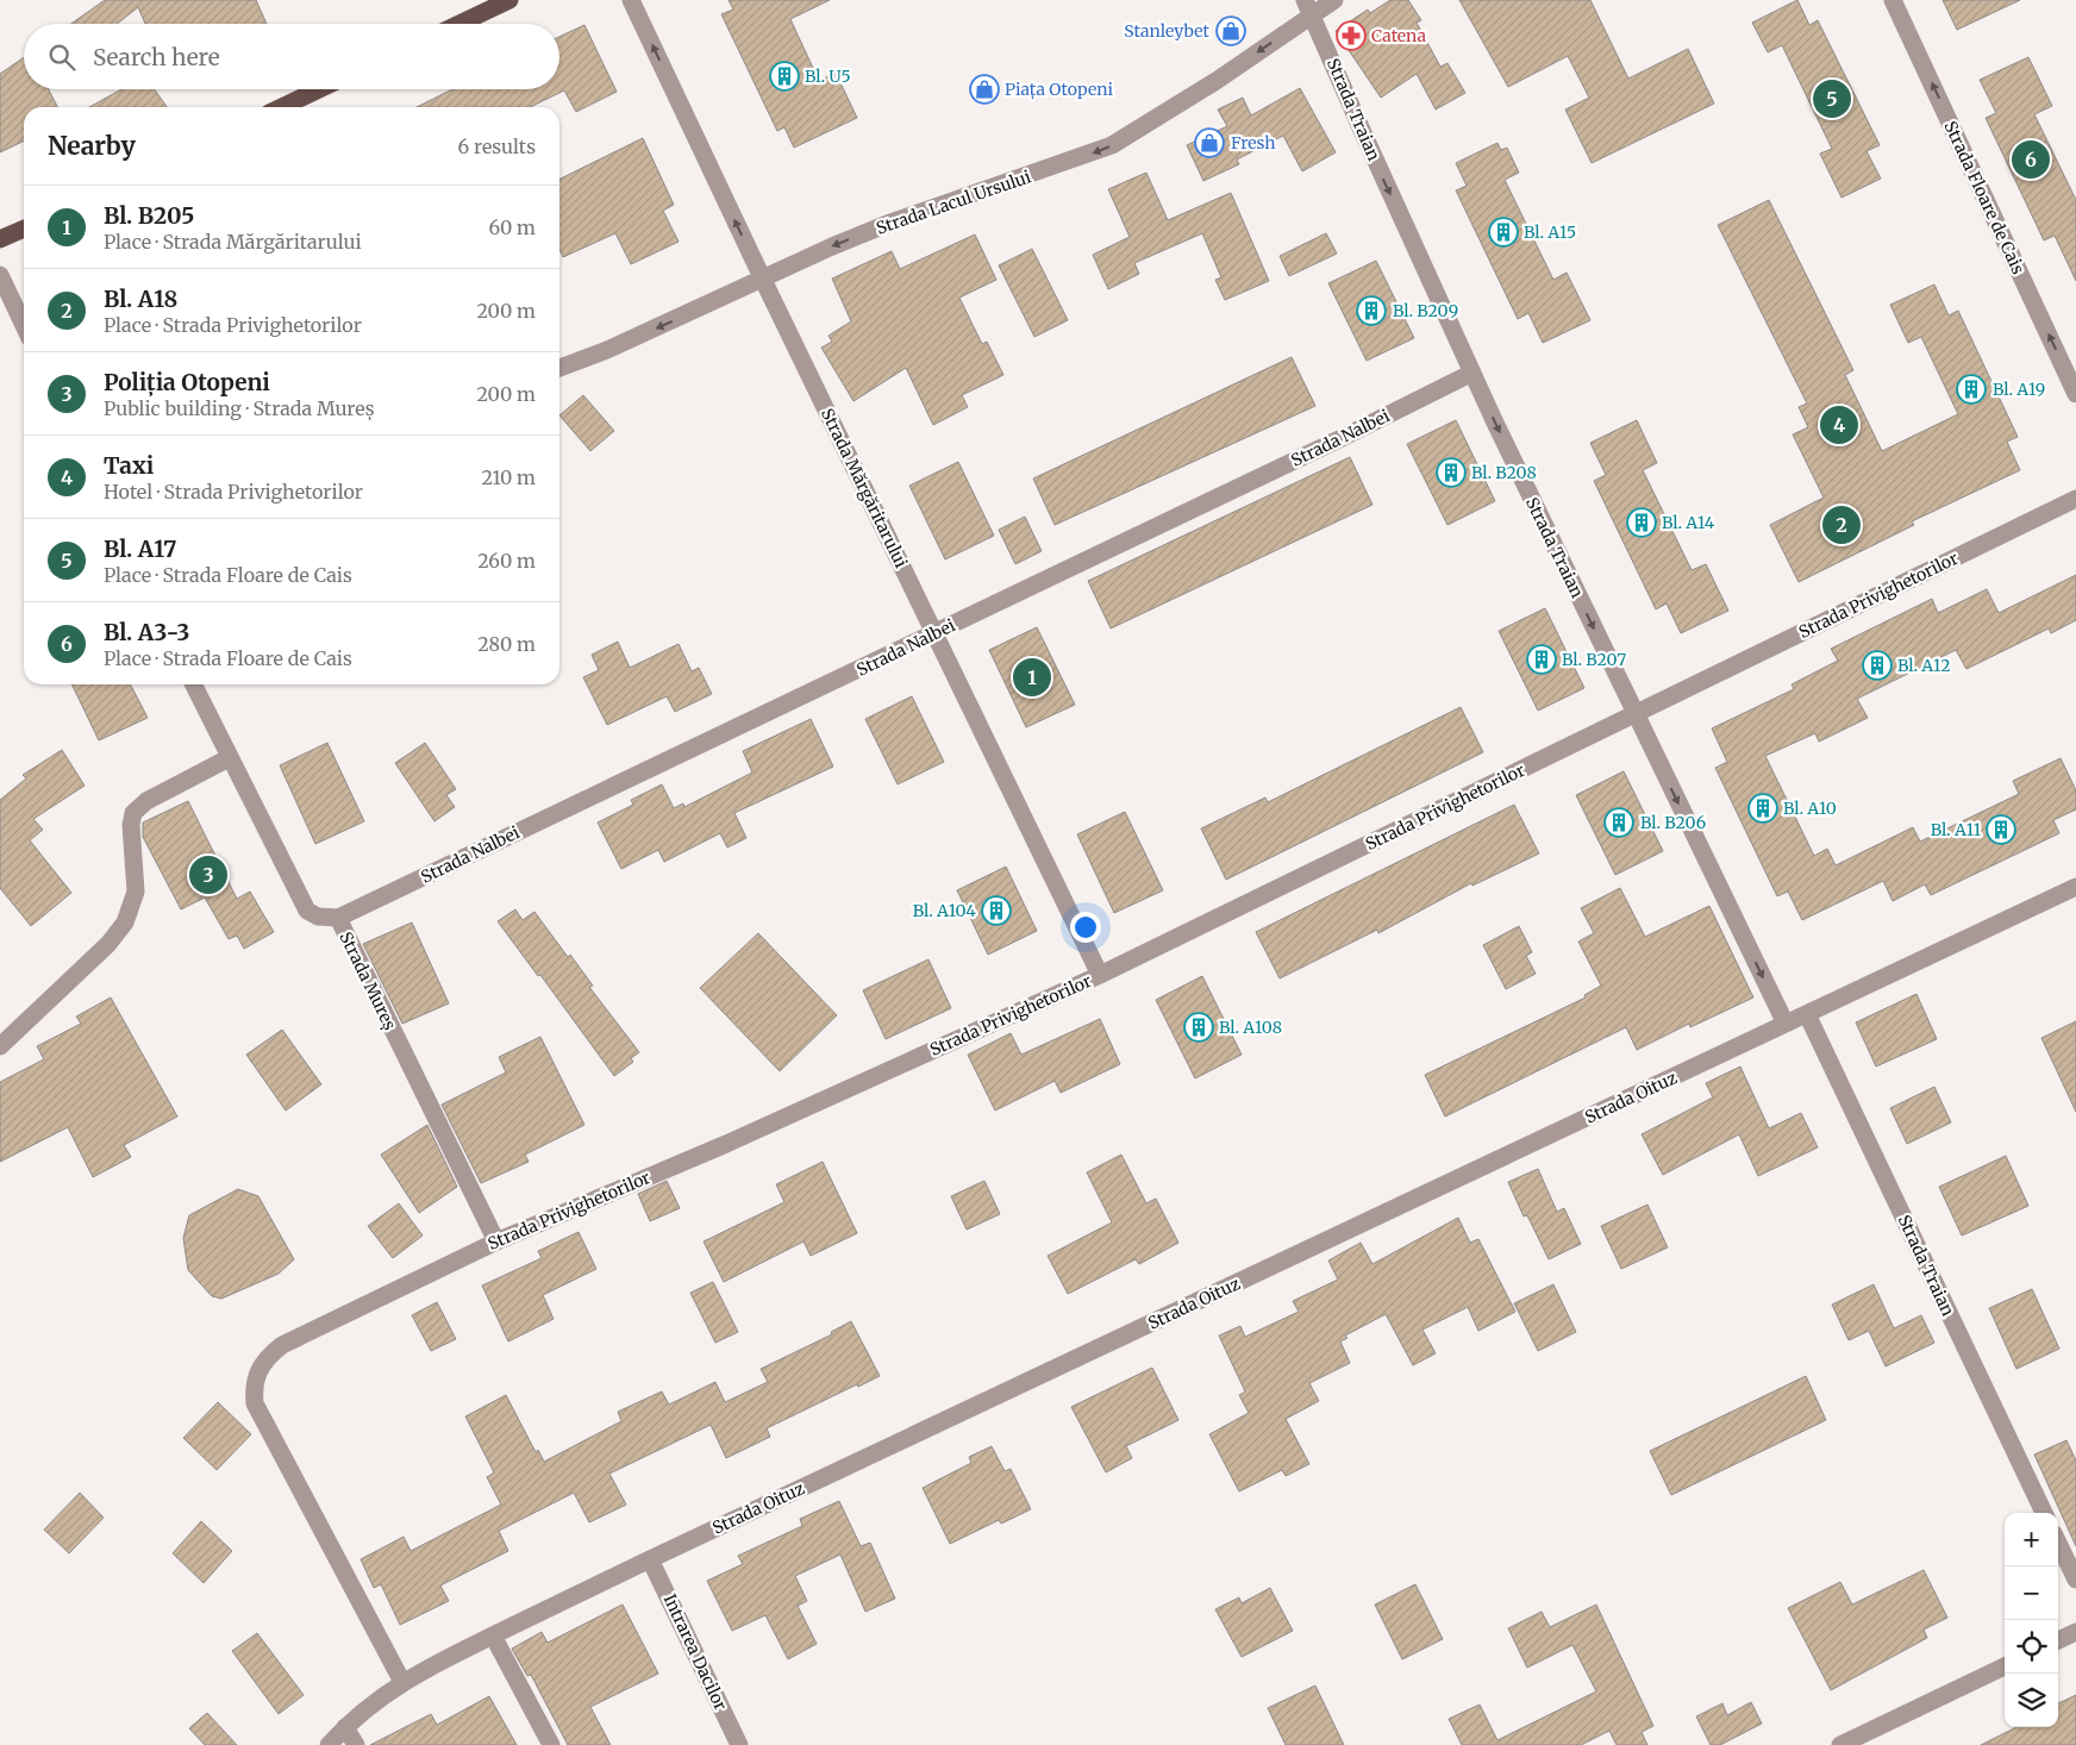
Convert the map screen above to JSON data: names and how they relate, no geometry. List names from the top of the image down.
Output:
{
  "streets": {
    "street": [
      "Strada Traian",
      "Strada Floare de Cais",
      "Strada Lacul Ursului",
      "Strada Nalbei",
      "Strada Mărgăritarului",
      "Strada Privighetorilor",
      "Strada Mureș",
      "Strada Oituz",
      "Intrarea Dacilor"
    ]
  },
  "crossings": [
    ["Strada Traian", "Strada Lacul Ursului"],
    ["Strada Traian", "Strada Nalbei"],
    ["Strada Traian", "Strada Privighetorilor"],
    ["Strada Traian", "Strada Oituz"],
    ["Strada Lacul Ursului", "Strada Mărgăritarului"],
    ["Strada Nalbei", "Strada Mărgăritarului"],
    ["Strada Nalbei", "Strada Mureș"],
    ["Strada Mărgăritarului", "Strada Privighetorilor"],
    ["Strada Privighetorilor", "Strada Mureș"],
    ["Strada Privighetorilor", "Strada Oituz"],
    ["Strada Oituz", "Intrarea Dacilor"]
  ],
  "one_way": ["Strada Traian", "Strada Floare de Cais", "Strada Lacul Ursului"],
  "places": {
    "shop": ["Stanleybet", "Piața Otopeni", "Fresh"],
    "pharmacy": ["Catena"],
    "building": [
      "Bl. U5",
      "Bl. A15",
      "Bl. B209",
      "Bl. A19",
      "Bl. B208",
      "Bl. A14",
      "Bl. B207",
      "Bl. A12",
      "Bl. A10",
      "Bl. B206",
      "Bl. A11",
      "Bl. A104",
      "Bl. A108"
    ]
  },
  "page": {
    "search": "Search here",
    "pins": [
      "5",
      "6",
      "4",
      "2",
      "1",
      "3"
    ],
    "heading": ["Nearby", "6 results"],
    "list": [
      {
        "mark": "1",
        "name": "Bl. B205",
        "note": "Place · Strada Mărgăritarului",
        "value": "60 m"
      },
      {
        "mark": "2",
        "name": "Bl. A18",
        "note": "Place · Strada Privighetorilor",
        "value": "200 m"
      },
      {
        "mark": "3",
        "name": "Poliția Otopeni",
        "note": "Public building · Strada Mureș",
        "value": "200 m"
      },
      {
        "mark": "4",
        "name": "Taxi",
        "note": "Hotel · Strada Privighetorilor",
        "value": "210 m"
      },
      {
        "mark": "5",
        "name": "Bl. A17",
        "note": "Place · Strada Floare de Cais",
        "value": "260 m"
      },
      {
        "mark": "6",
        "name": "Bl. A3-3",
        "note": "Place · Strada Floare de Cais",
        "value": "280 m"
      }
    ],
    "map_buttons": ["+", "−"]
  }
}
